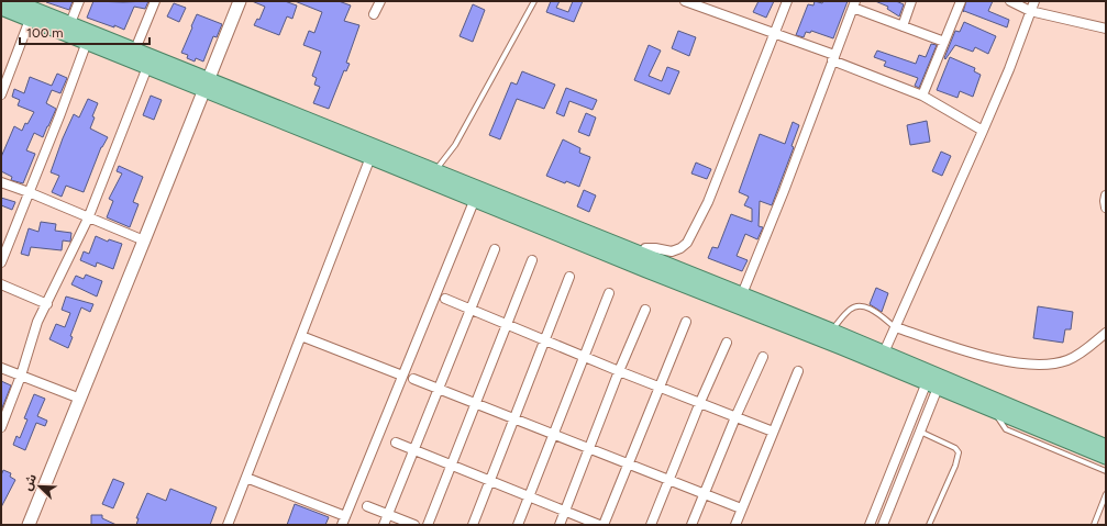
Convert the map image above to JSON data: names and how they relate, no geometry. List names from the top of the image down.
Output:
{
  "scale_bar": "100 m",
  "north": "top left"
}
